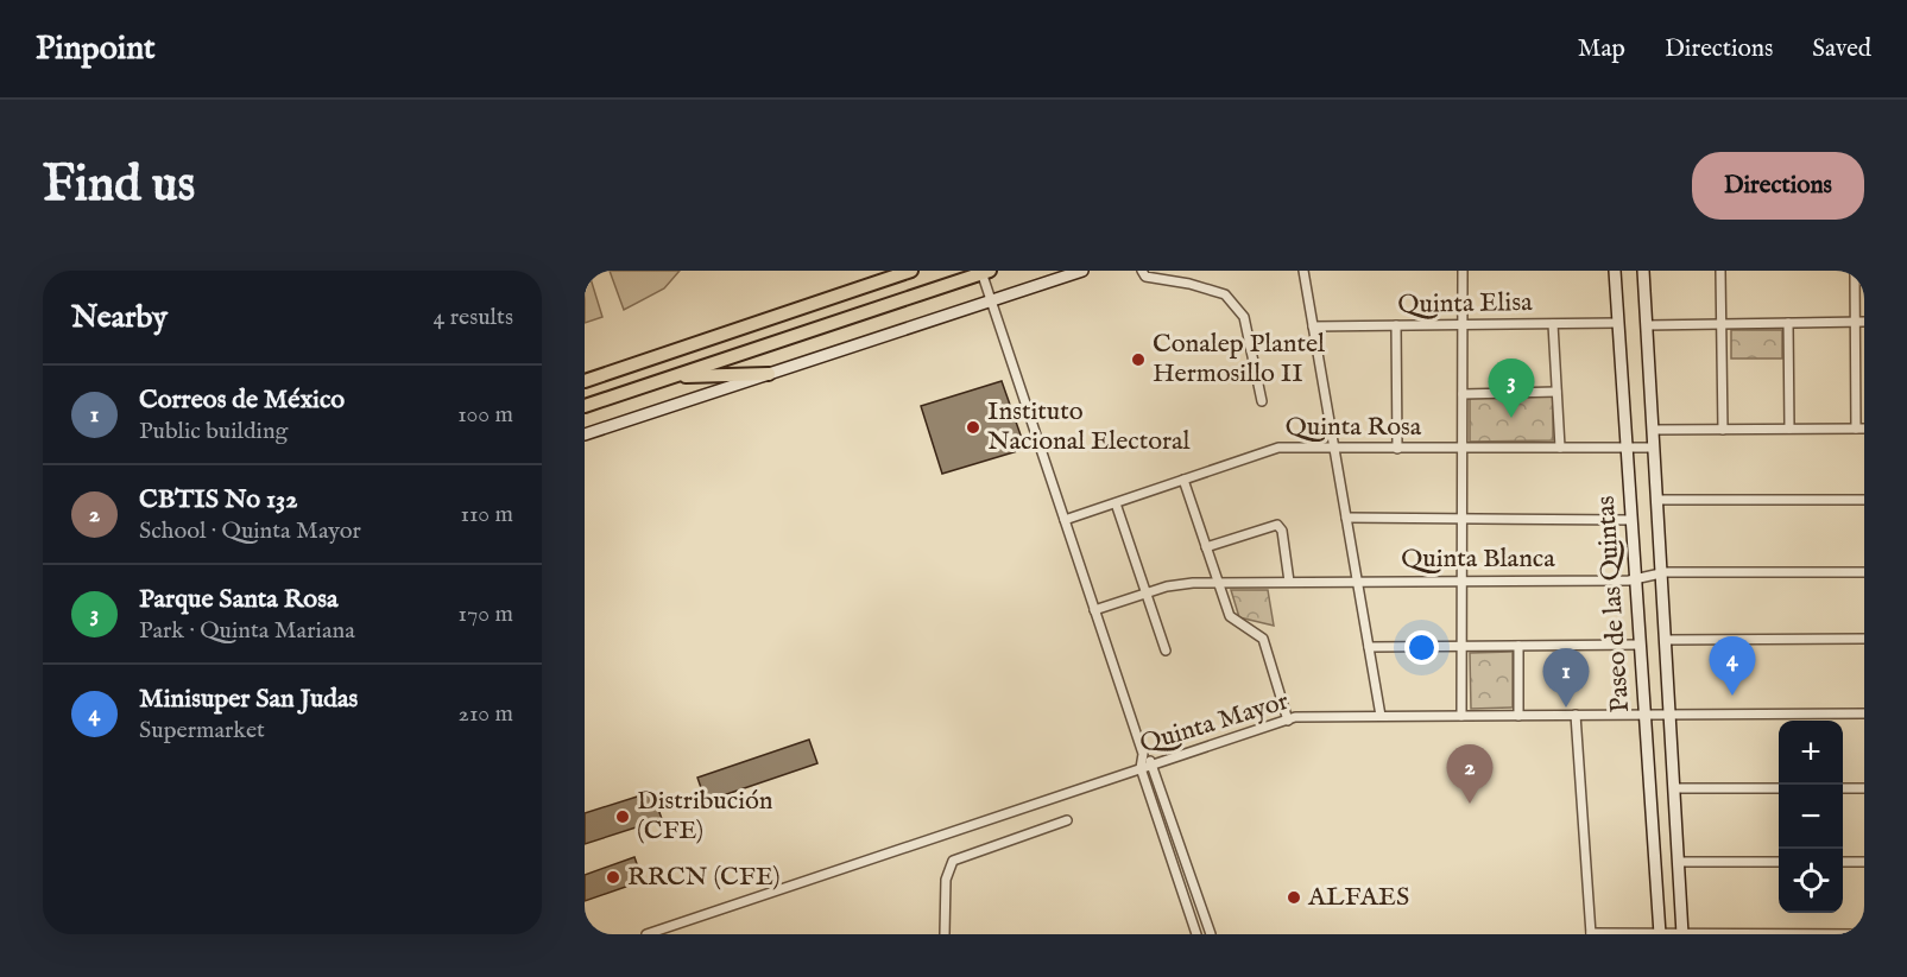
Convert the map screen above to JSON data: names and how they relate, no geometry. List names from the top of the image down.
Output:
{
  "streets": {
    "main road": ["Paseo de las Quintas"],
    "street": [
      "Quinta Elisa",
      "Quinta Rosa",
      "Quinta Blanca",
      "Quinta Mayor"
    ]
  },
  "crossings": [
    ["Quinta Elisa", "Paseo de las Quintas"],
    ["Quinta Rosa", "Paseo de las Quintas"],
    ["Quinta Blanca", "Paseo de las Quintas"],
    ["Paseo de las Quintas", "Quinta Mayor"]
  ],
  "places": [
    "Conalep Plantel Hermosillo II",
    "Instituto Nacional Electoral",
    "Distribución (CFE)",
    "RRCN (CFE)",
    "ALFAES"
  ],
  "page": {
    "header": "Pinpoint",
    "nav": ["Map", "Directions", "Saved"],
    "buttons": "Directions",
    "title": "Find us",
    "heading": ["Nearby", "4 results"],
    "pins": [
      "3",
      "4",
      "1",
      "2"
    ],
    "list": [
      {
        "mark": "1",
        "name": "Correos de México",
        "note": "Public building",
        "value": "100 m"
      },
      {
        "mark": "2",
        "name": "CBTIS No 132",
        "note": "School · Quinta Mayor",
        "value": "110 m"
      },
      {
        "mark": "3",
        "name": "Parque Santa Rosa",
        "note": "Park · Quinta Mariana",
        "value": "170 m"
      },
      {
        "mark": "4",
        "name": "Minisuper San Judas",
        "note": "Supermarket",
        "value": "210 m"
      }
    ],
    "map_buttons": ["+", "−"]
  }
}
